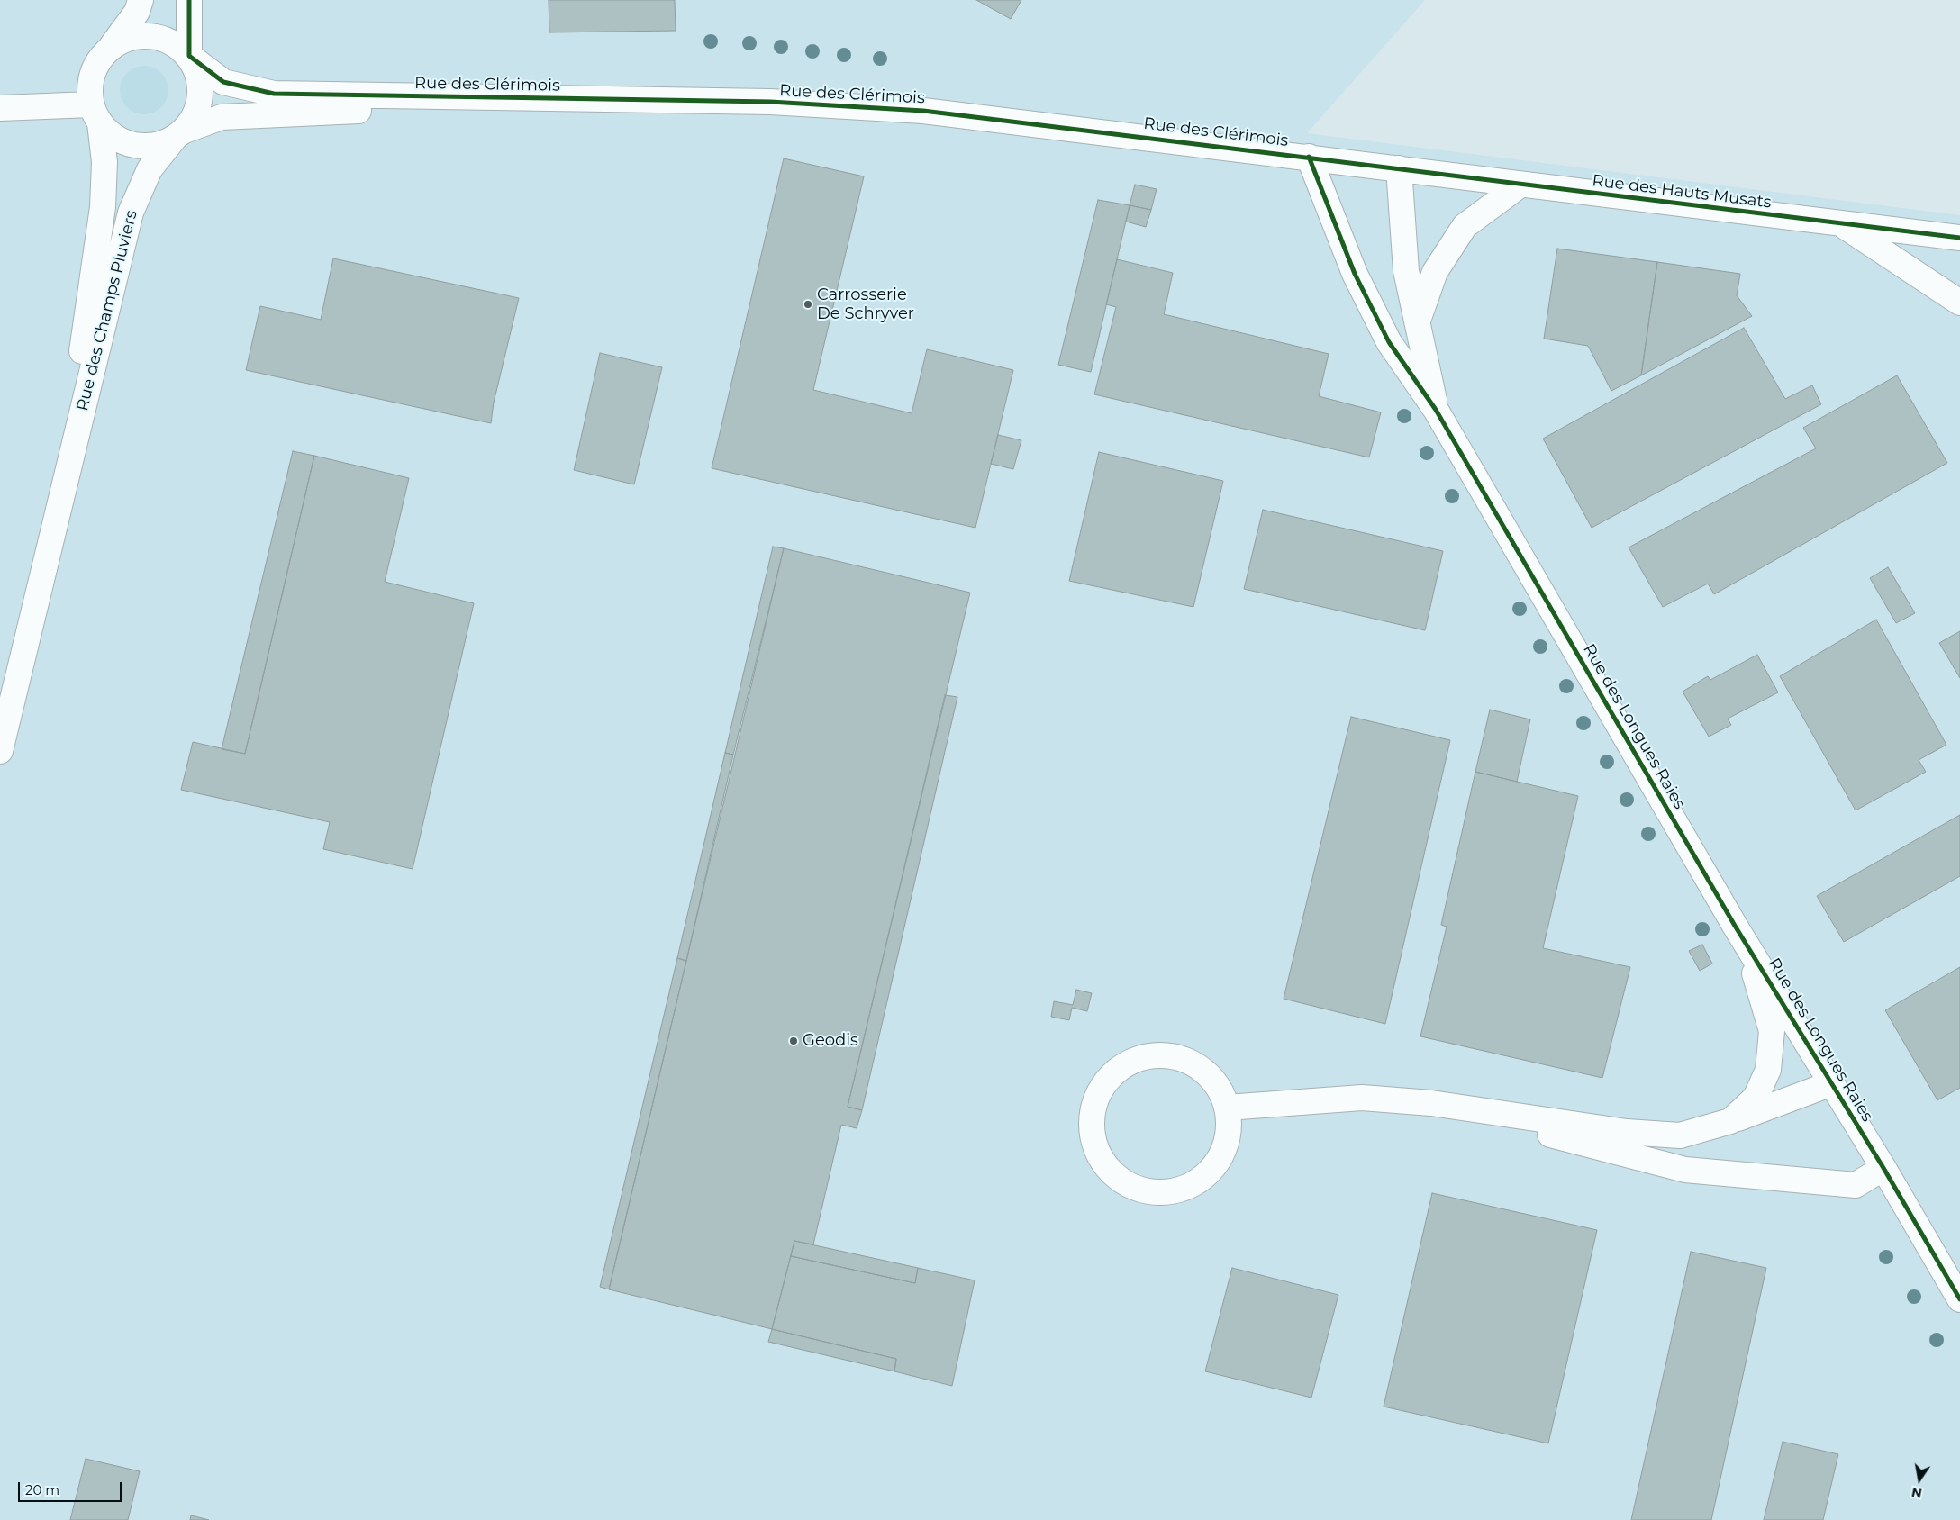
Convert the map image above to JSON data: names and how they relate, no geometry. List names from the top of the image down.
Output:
{
  "streets": {
    "street": [
      "Rue des Clérimois",
      "Rue des Hauts Musats",
      "Rue des Champs Pluviers",
      "Rue des Longues Raies"
    ]
  },
  "crossings": [
    ["Rue des Clérimois", "Rue des Hauts Musats"],
    ["Rue des Clérimois", "Rue des Champs Pluviers"],
    ["Rue des Clérimois", "Rue des Longues Raies"]
  ],
  "places": ["Carrosserie De Schryver", "Geodis"],
  "scale_bar": "20 m",
  "north": "bottom"
}
